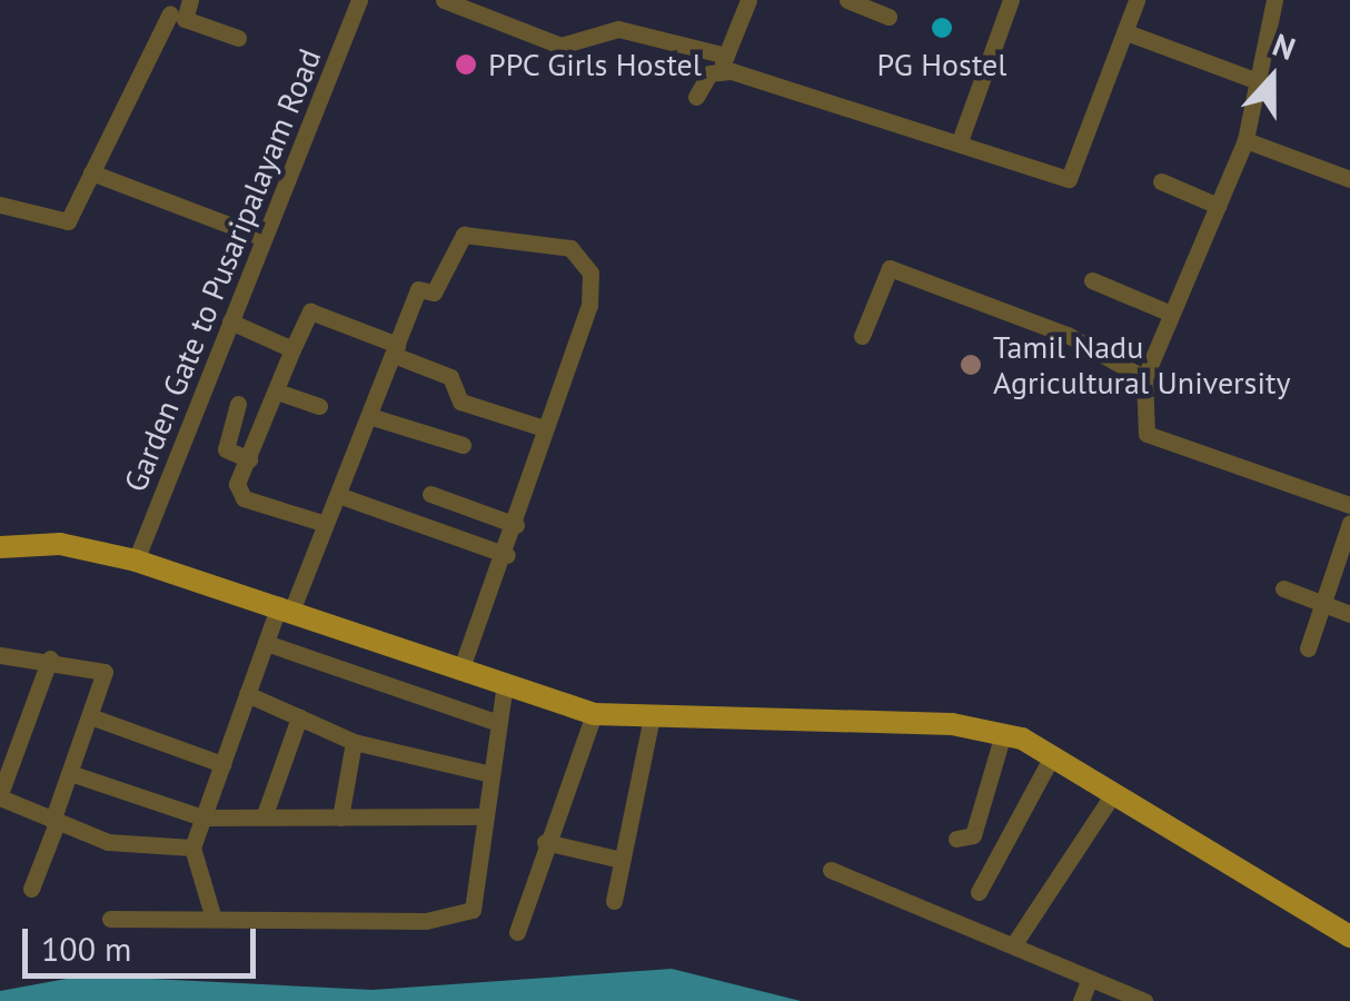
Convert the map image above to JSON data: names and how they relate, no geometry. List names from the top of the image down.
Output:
{
  "streets": {
    "street": ["Garden Gate to Pusaripalayam Road"]
  },
  "places": ["PG Hostel", "PPC Girls Hostel", "Tamil Nadu Agricultural University"],
  "scale_bar": "100 m",
  "north": "top"
}
